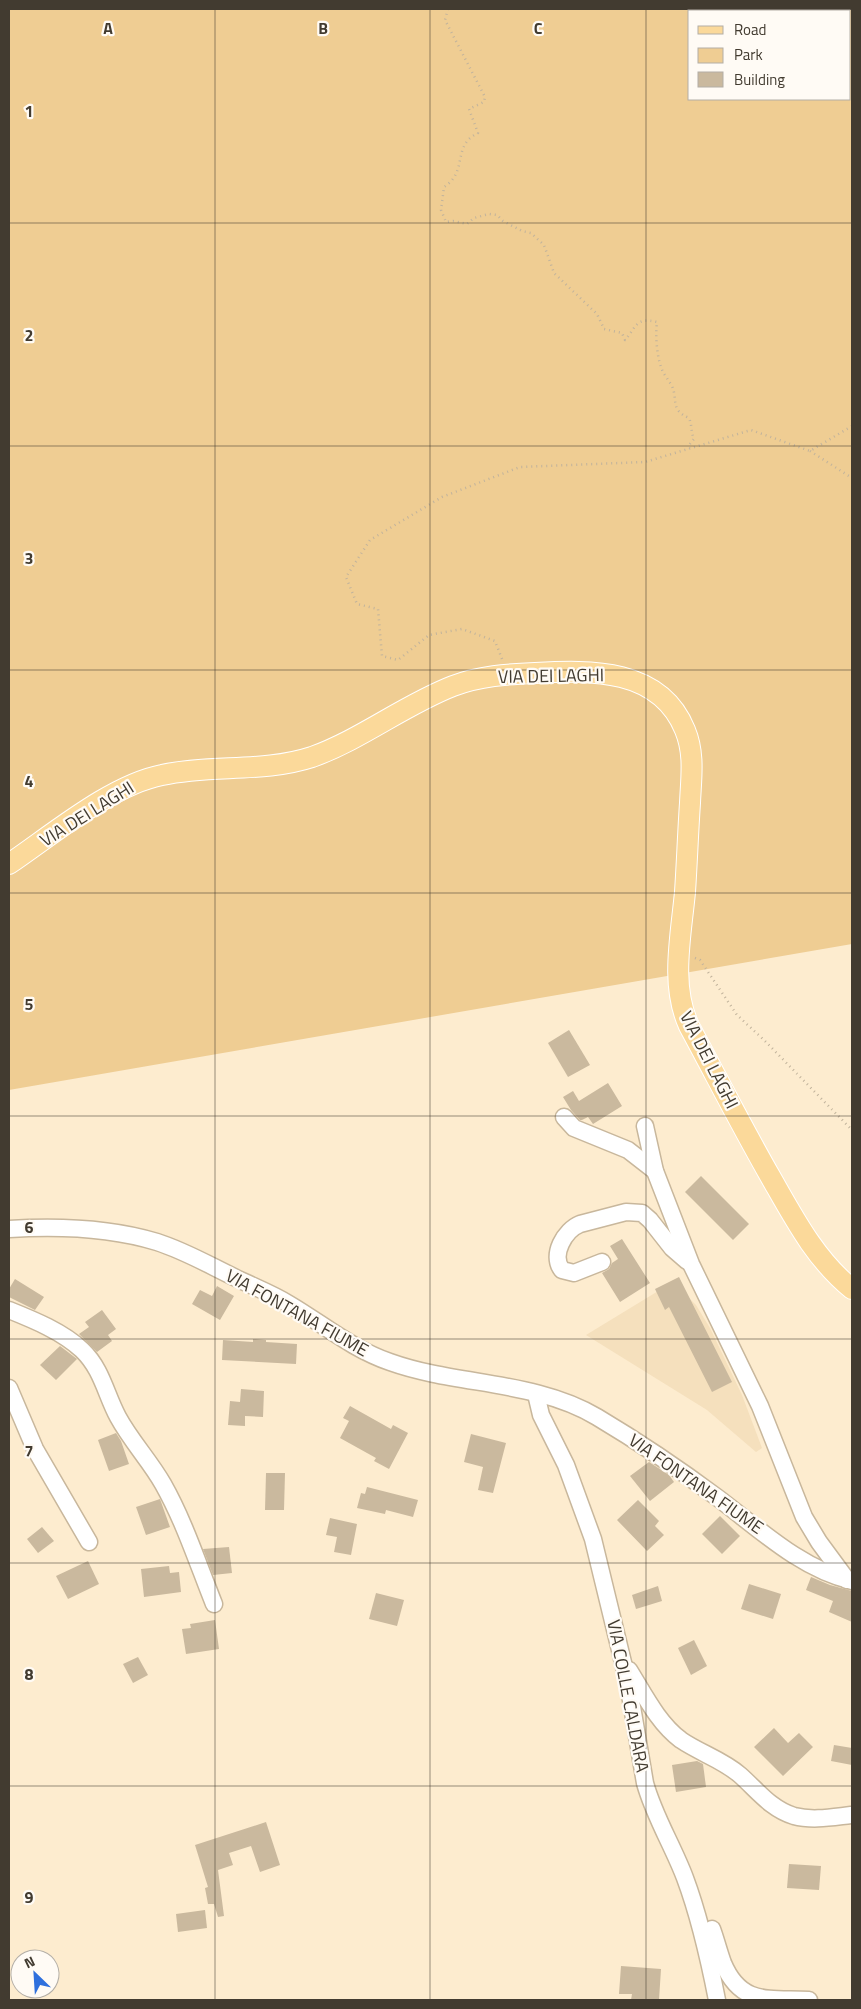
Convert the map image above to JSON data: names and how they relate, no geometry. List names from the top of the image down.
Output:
{
  "streets": {
    "main road": ["VIA DEI LAGHI"],
    "street": ["VIA FONTANA FIUME", "VIA COLLE CALDARA"]
  },
  "crossings": [
    ["VIA FONTANA FIUME", "VIA COLLE CALDARA"]
  ],
  "legend": ["Road", "Park", "Building"],
  "north": "top left",
  "grid": {
    "columns": ["A", "B", "C"],
    "rows": [
      "1",
      "2",
      "3",
      "4",
      "5",
      "6",
      "7",
      "8",
      "9"
    ]
  }
}
